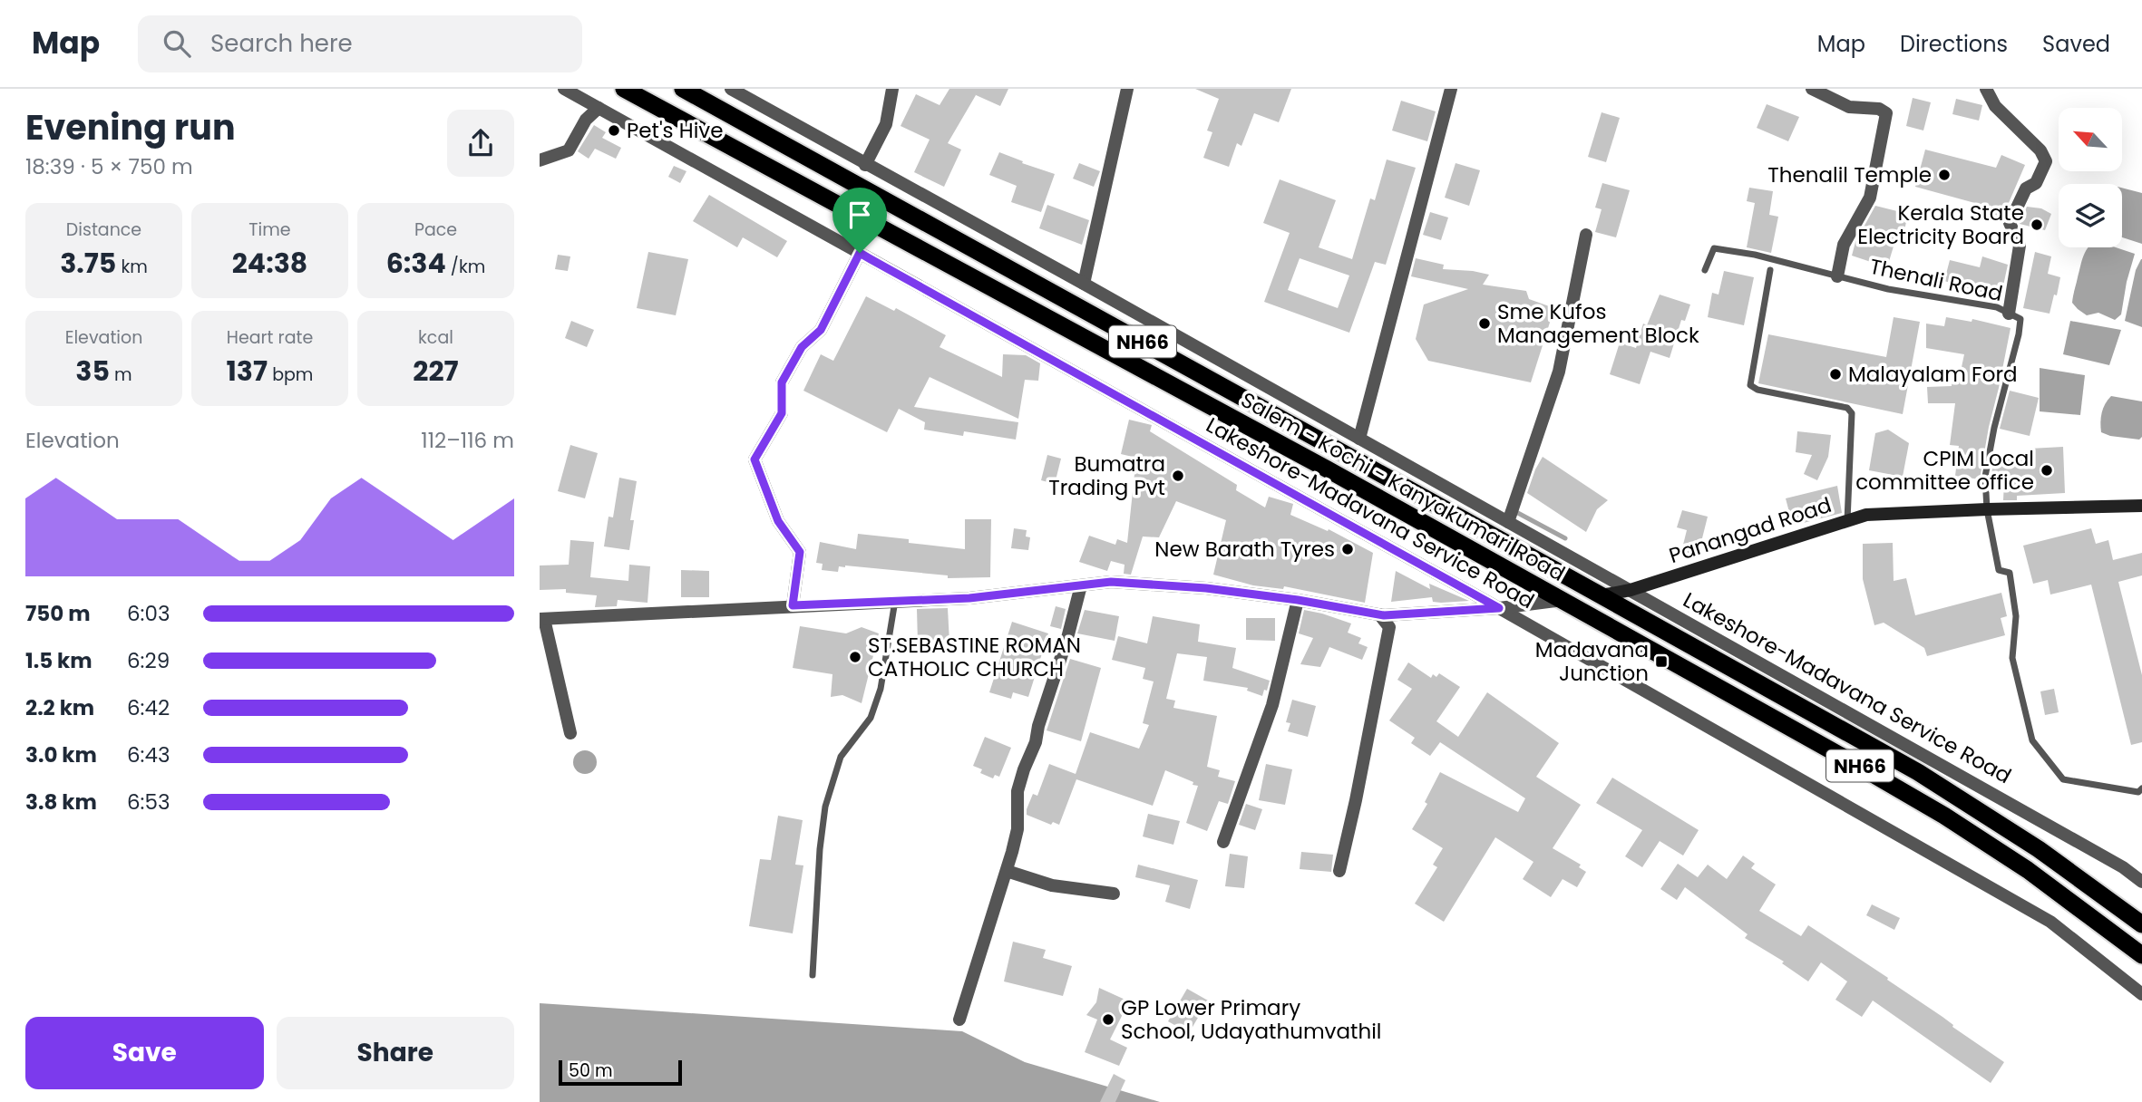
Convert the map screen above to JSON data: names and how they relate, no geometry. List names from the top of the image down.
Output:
{
  "streets": {
    "highway": ["NH66", "Salem - Kochi - Kanyakumari Road"],
    "main road": ["Panangad Road"],
    "street": ["Lakeshore-Madavana Service Road"],
    "lane": ["Thenali Road"]
  },
  "crossings": [
    ["Thenali Road", "Panangad Road"],
    ["Salem - Kochi - Kanyakumari Road", "Panangad Road"],
    ["Lakeshore-Madavana Service Road", "Panangad Road"]
  ],
  "places": {
    "other": [
      "Pet's Hive",
      "Thenalil Temple",
      "Kerala State Electricity Board",
      "Sme Kufos Management Block",
      "Malayalam Ford",
      "CPIM Local committee office",
      "Bumatra Trading Pvt",
      "New Barath Tyres",
      "ST.SEBASTINE ROMAN CATHOLIC CHURCH",
      "GP Lower Primary School, Udayathumvathil"
    ],
    "transit": ["Madavana Junction"]
  },
  "scale_bar": "50 m",
  "north": "top left",
  "page": {
    "header": "Map",
    "search": "Search here",
    "nav": ["Map", "Directions", "Saved"],
    "heading": ["Evening run", "18:39 · 5 × 750 m"],
    "stats": [
      ["Distance", "3.75 km"],
      ["Time", "24:38"],
      ["Pace", "6:34 /km"],
      ["Elevation", "35 m"],
      ["Heart rate", "137 bpm"],
      ["kcal", "227"]
    ],
    "chart": ["Elevation", "112–116 m"],
    "list": [
      {
        "name": "750 m",
        "note": "6:03"
      },
      {
        "name": "1.5 km",
        "note": "6:29"
      },
      {
        "name": "2.2 km",
        "note": "6:42"
      },
      {
        "name": "3.0 km",
        "note": "6:43"
      },
      {
        "name": "3.8 km",
        "note": "6:53"
      }
    ],
    "buttons": ["Save", "Share"],
    "scale": "50 m"
  }
}
